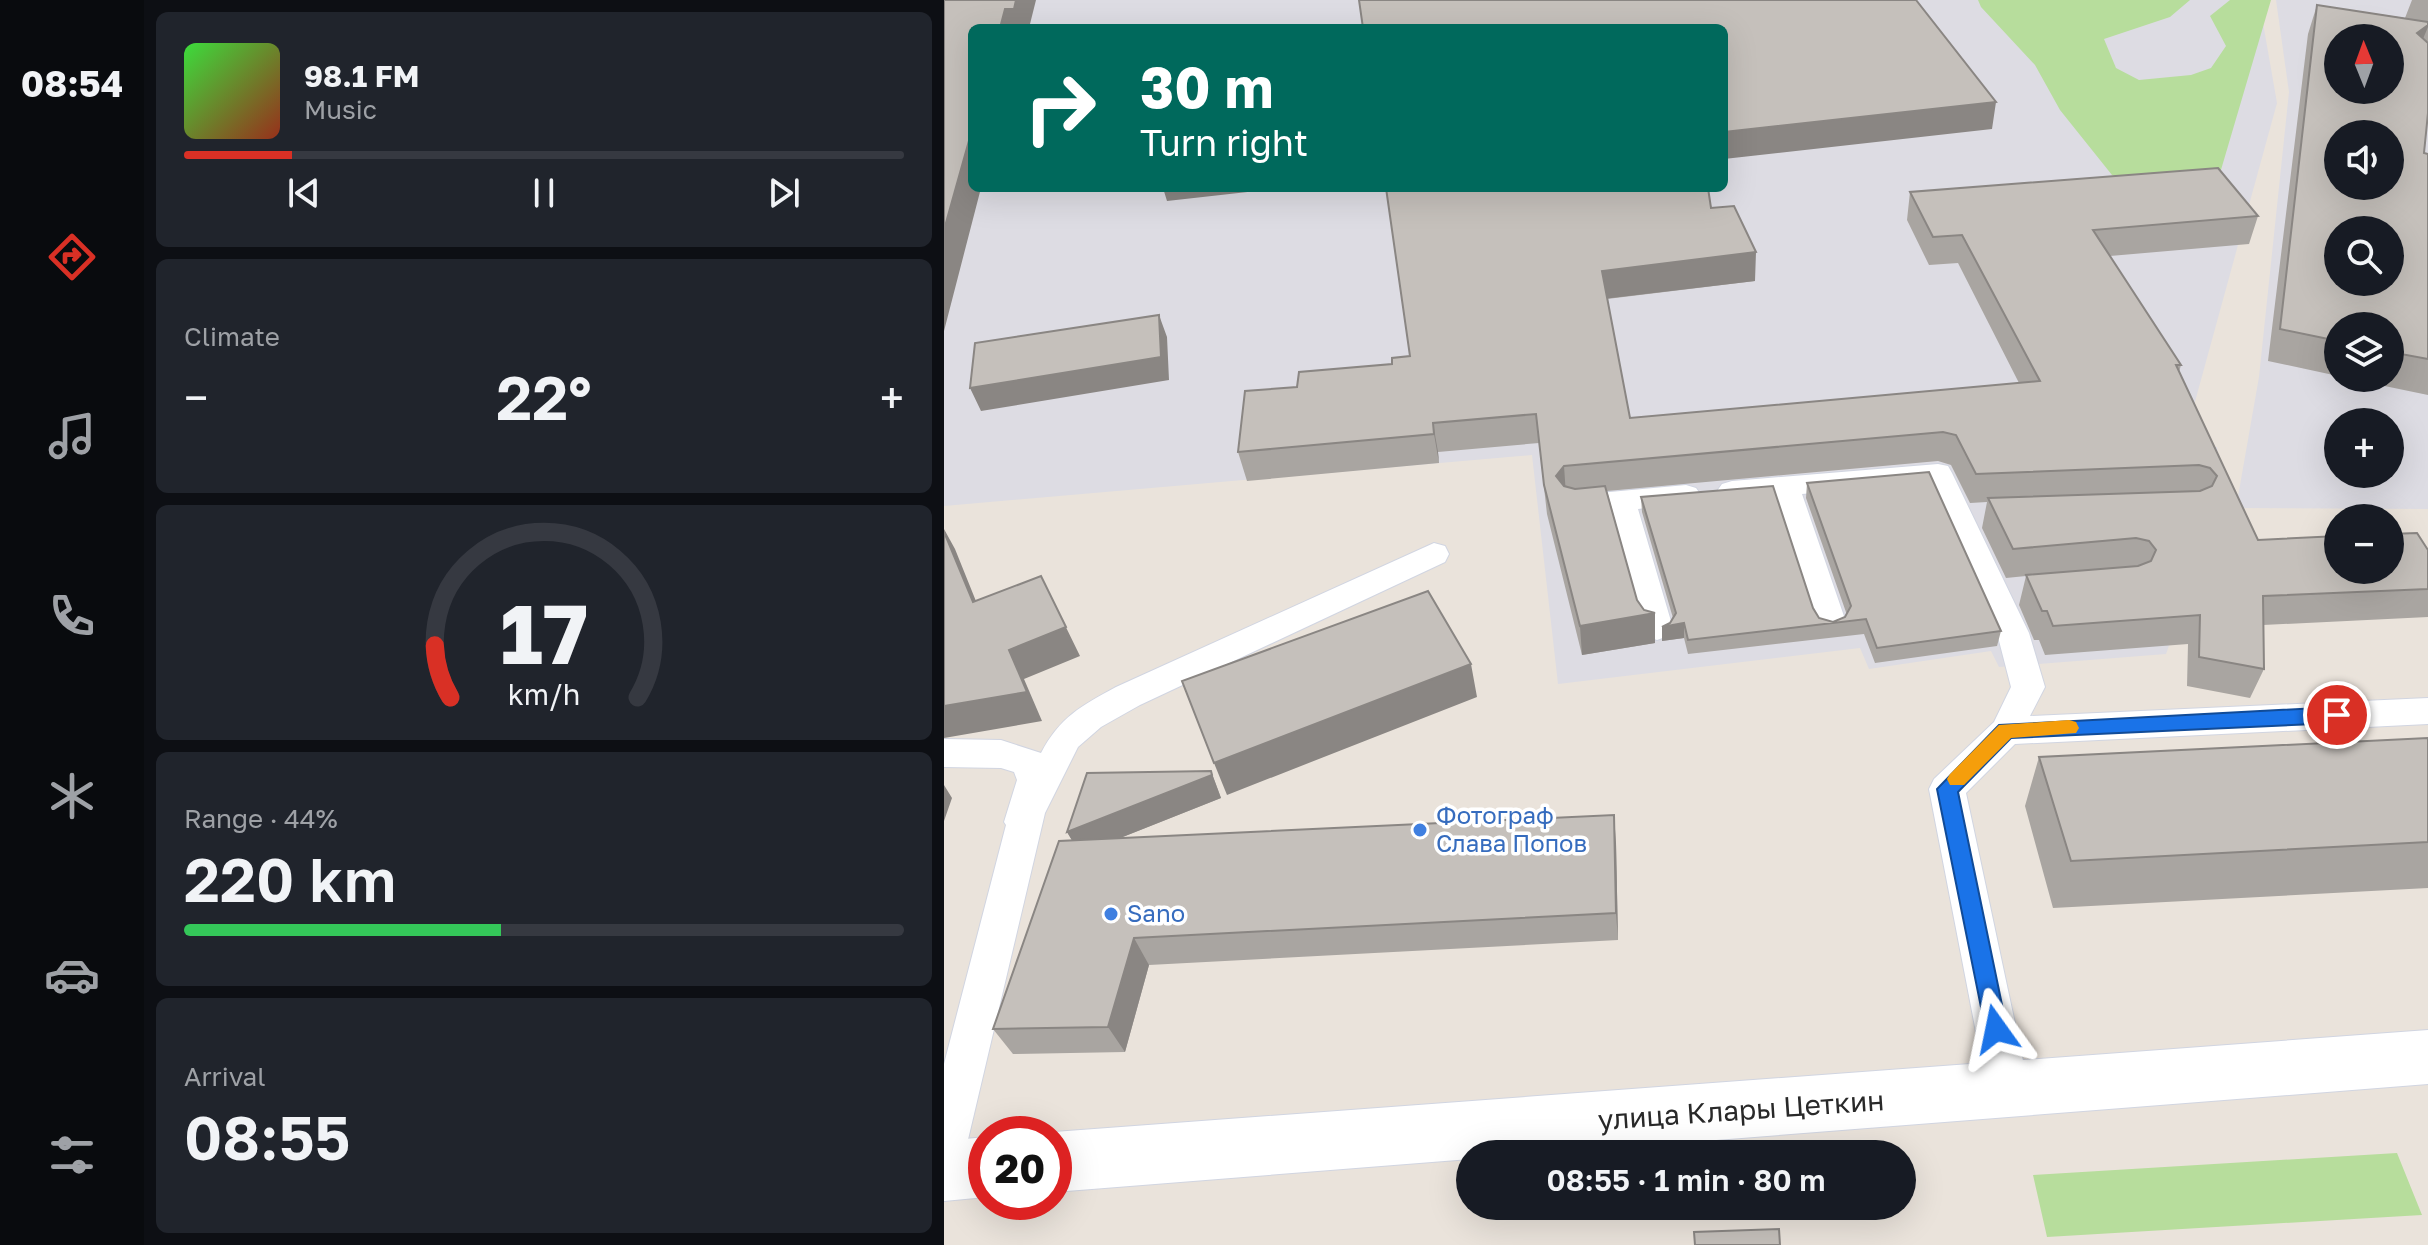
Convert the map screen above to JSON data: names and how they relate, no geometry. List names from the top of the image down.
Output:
{
  "streets": {
    "street": ["улица Клары Цеткин"]
  },
  "places": ["Фотограф Слава Попов", "Sano"],
  "north": "top",
  "page": {
    "tabs": "08:54",
    "map_buttons": ["+", "−"],
    "turn": ["30 m", "Turn right"],
    "song": ["98.1 FM", "Music"],
    "tile": [
      "Climate",
      ["Range · 44%", "220 km"],
      ["Arrival", "08:55"]
    ],
    "heat": ["−", "22°", "+"],
    "limit": "20",
    "trip": "08:55 · 1 min · 80 m",
    "gauge": ["17", "km/h"]
  }
}
